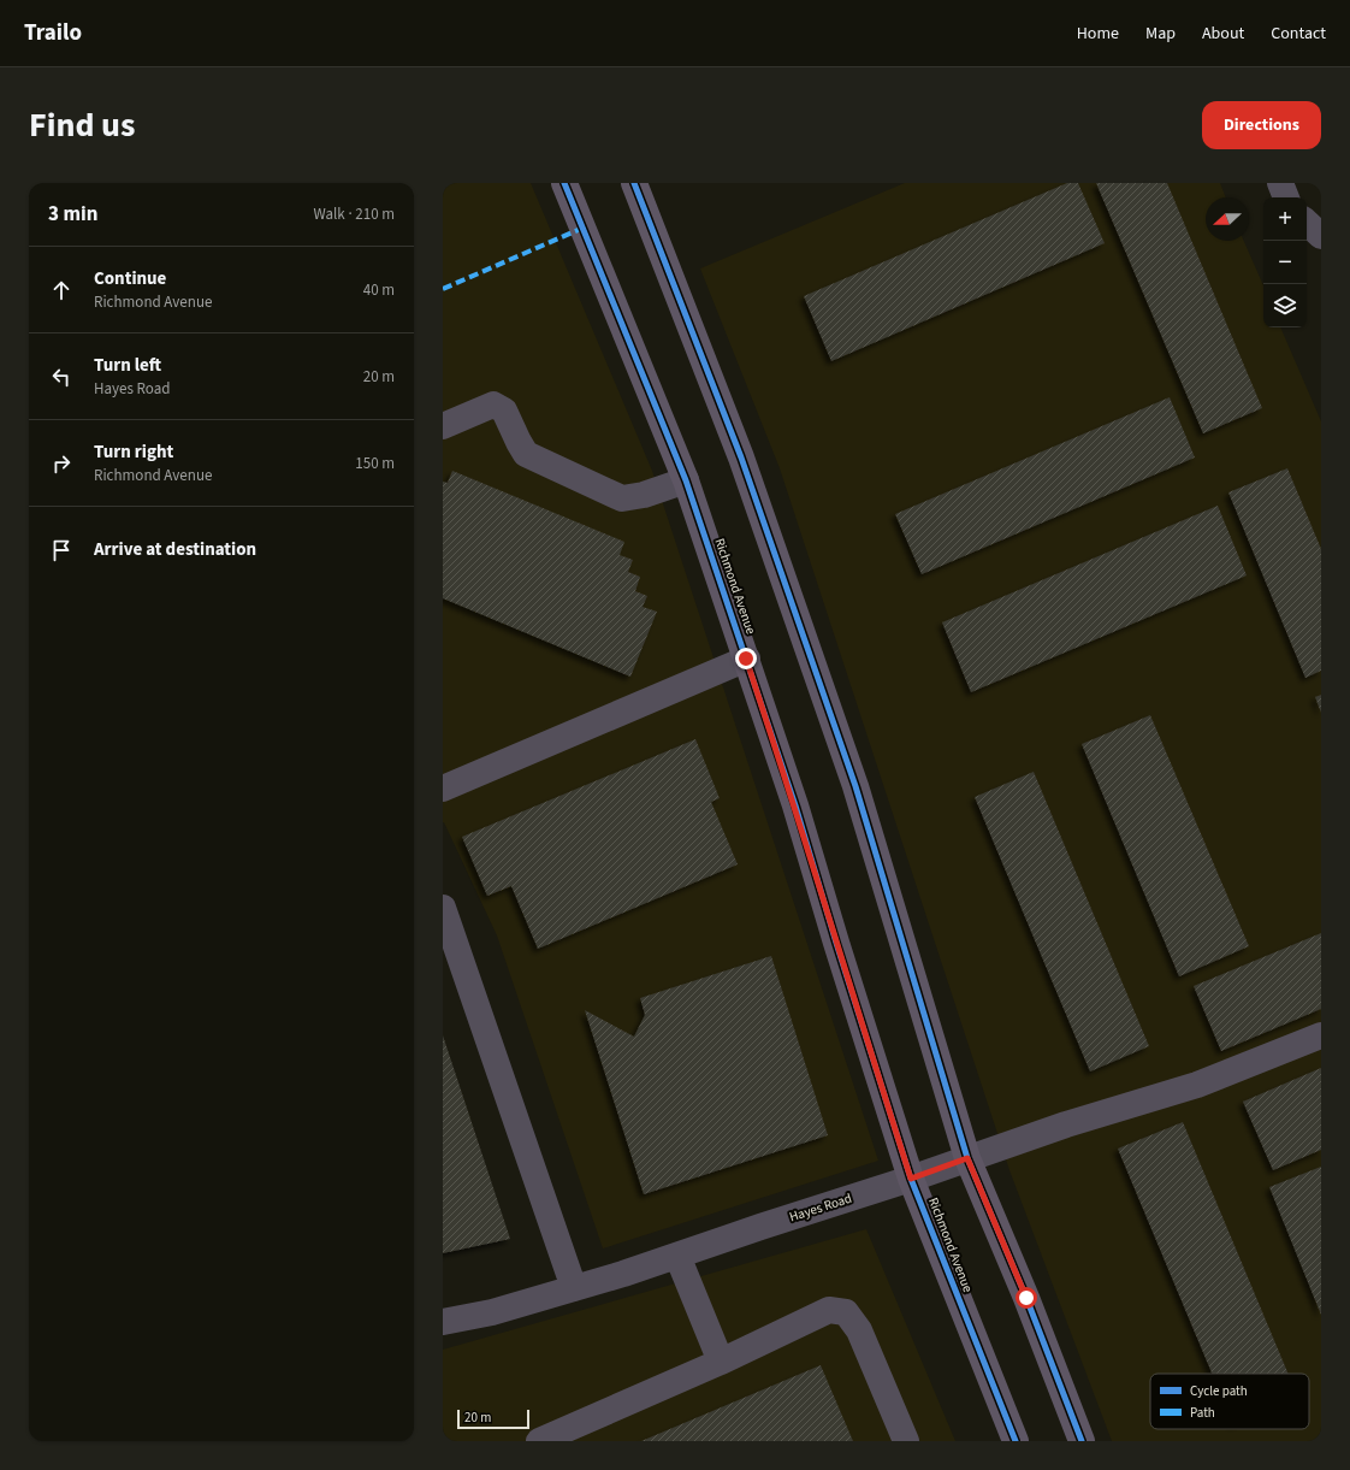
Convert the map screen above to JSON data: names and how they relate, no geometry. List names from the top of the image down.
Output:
{
  "streets": {
    "main road": ["Richmond Avenue"],
    "street": ["Hayes Road"]
  },
  "crossings": [
    ["Richmond Avenue", "Hayes Road"]
  ],
  "legend": ["Cycle path", "Path"],
  "scale_bar": "20 m",
  "north": "left",
  "page": {
    "header": "Trailo",
    "nav": [
      "Home",
      "Map",
      "About",
      "Contact"
    ],
    "title": "Find us",
    "buttons": "Directions",
    "heading": ["3 min", "Walk · 210 m"],
    "map_buttons": ["+", "−"],
    "list": [
      ["Continue", "Richmond Avenue", "40 m"],
      ["Turn left", "Hayes Road", "20 m"],
      ["Turn right", "Richmond Avenue", "150 m"],
      "Arrive at destination"
    ],
    "scale": "20 m"
  }
}
